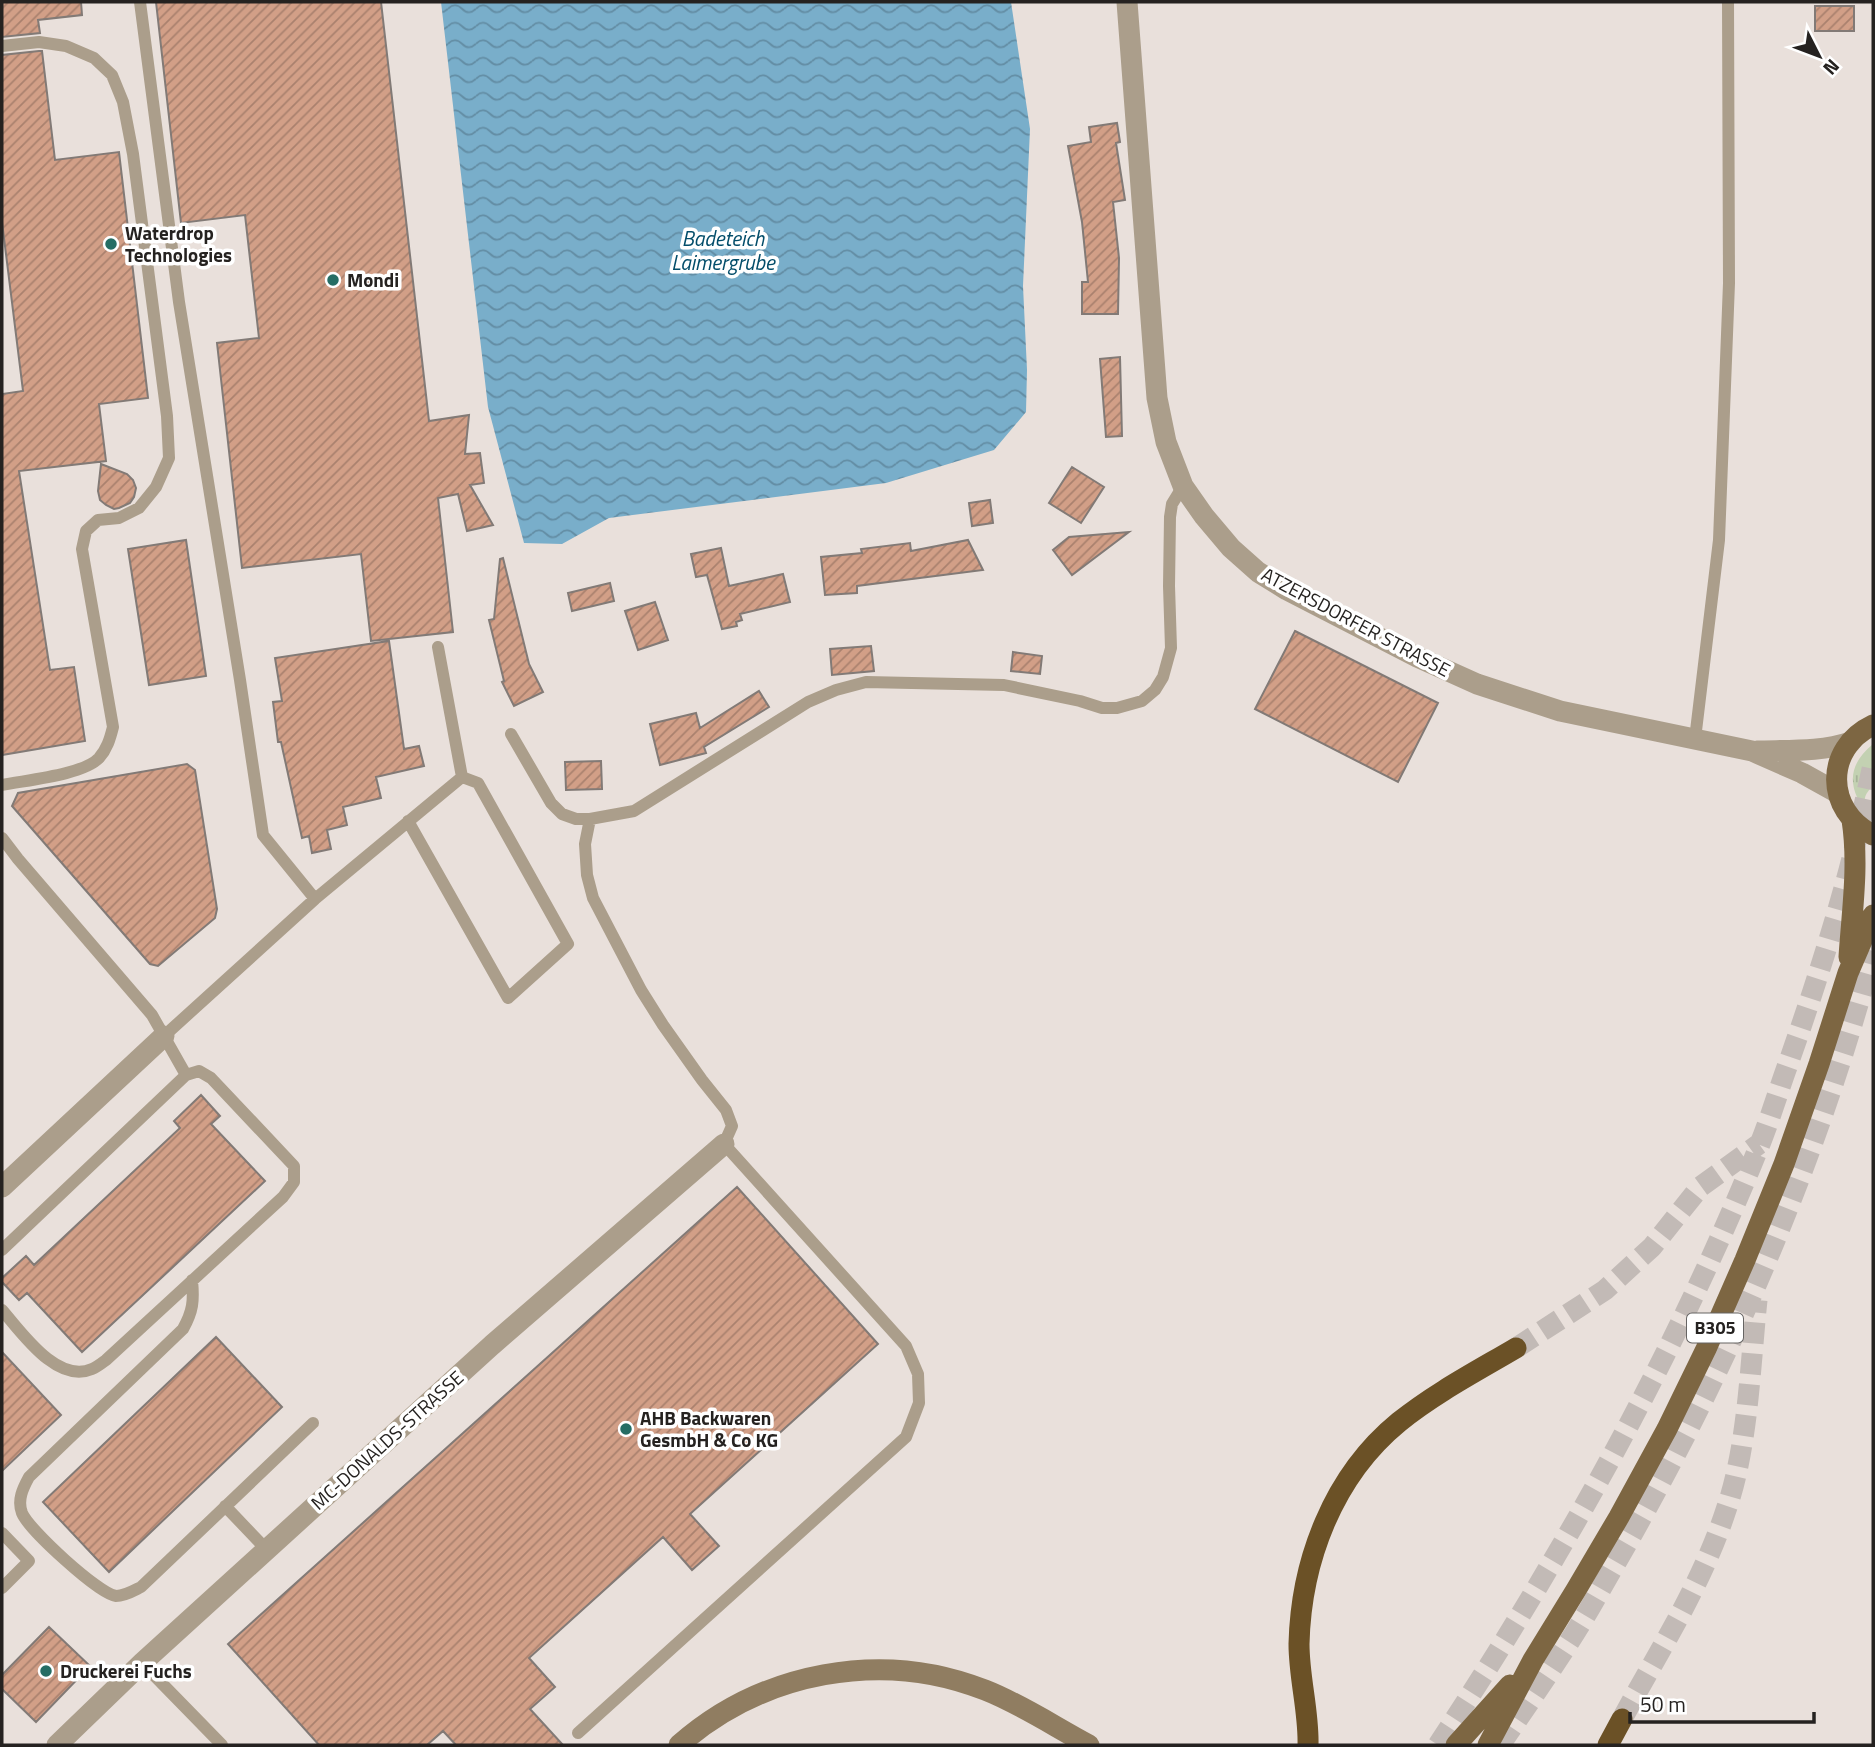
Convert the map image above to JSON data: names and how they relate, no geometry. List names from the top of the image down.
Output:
{
  "streets": {
    "main road": ["B305"],
    "street": ["ATZERSDORFER STRASSE", "MC-DONALDS-STRASSE"]
  },
  "crossings": [
    ["ATZERSDORFER STRASSE", "B305"]
  ],
  "water": ["Badeteich Laimergrube"],
  "places": [
    "Waterdrop Technologies",
    "Mondi",
    "AHB Backwaren GesmbH & Co KG",
    "Druckerei Fuchs"
  ],
  "scale_bar": "50 m",
  "north": "bottom right"
}
